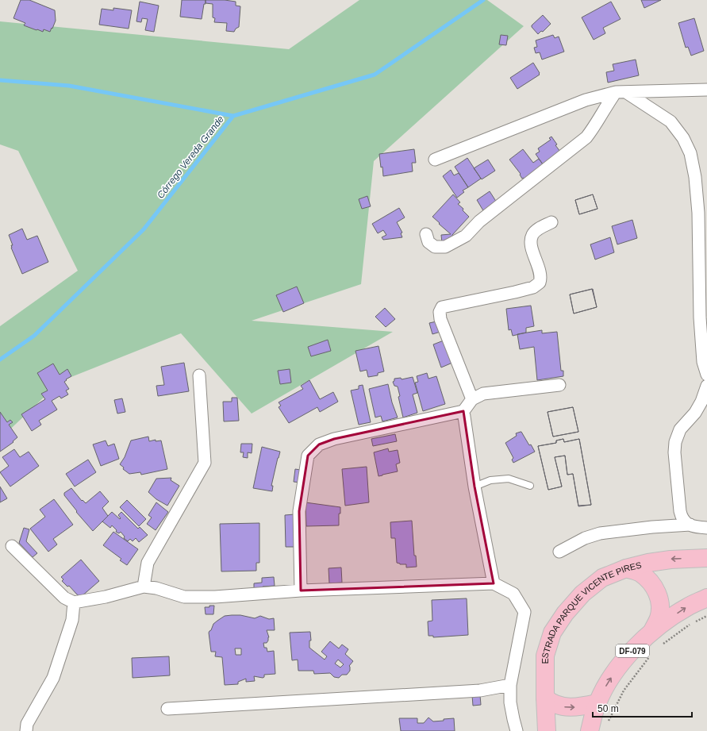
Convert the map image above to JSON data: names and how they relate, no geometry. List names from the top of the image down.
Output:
{
  "streets": {
    "main road": ["ESTRADA PARQUE VICENTE PIRES", "DF-079"]
  },
  "water": ["Córrego Vereda Grande"],
  "scale_bar": "50 m"
}
